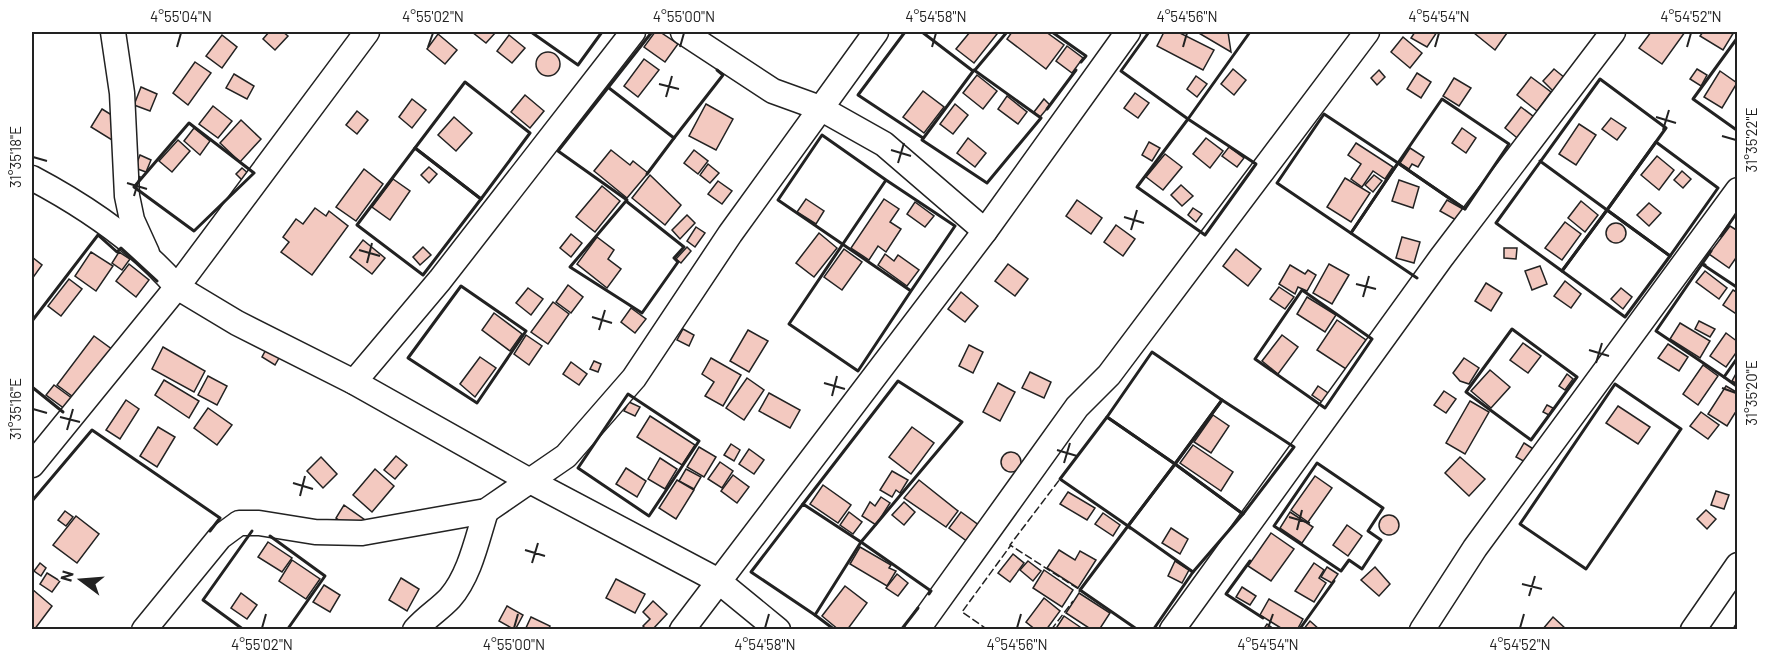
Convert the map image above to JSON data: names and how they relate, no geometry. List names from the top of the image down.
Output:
{
  "north": "left",
  "coordinates": [
    "4°55'04\"N",
    "4°55'02\"N",
    "4°55'00\"N",
    "4°54'58\"N",
    "4°54'56\"N",
    "4°54'54\"N",
    "4°54'52\"N",
    "31°35'22\"E",
    "31°35'18\"E",
    "31°35'20\"E",
    "31°35'16\"E"
  ]
}
